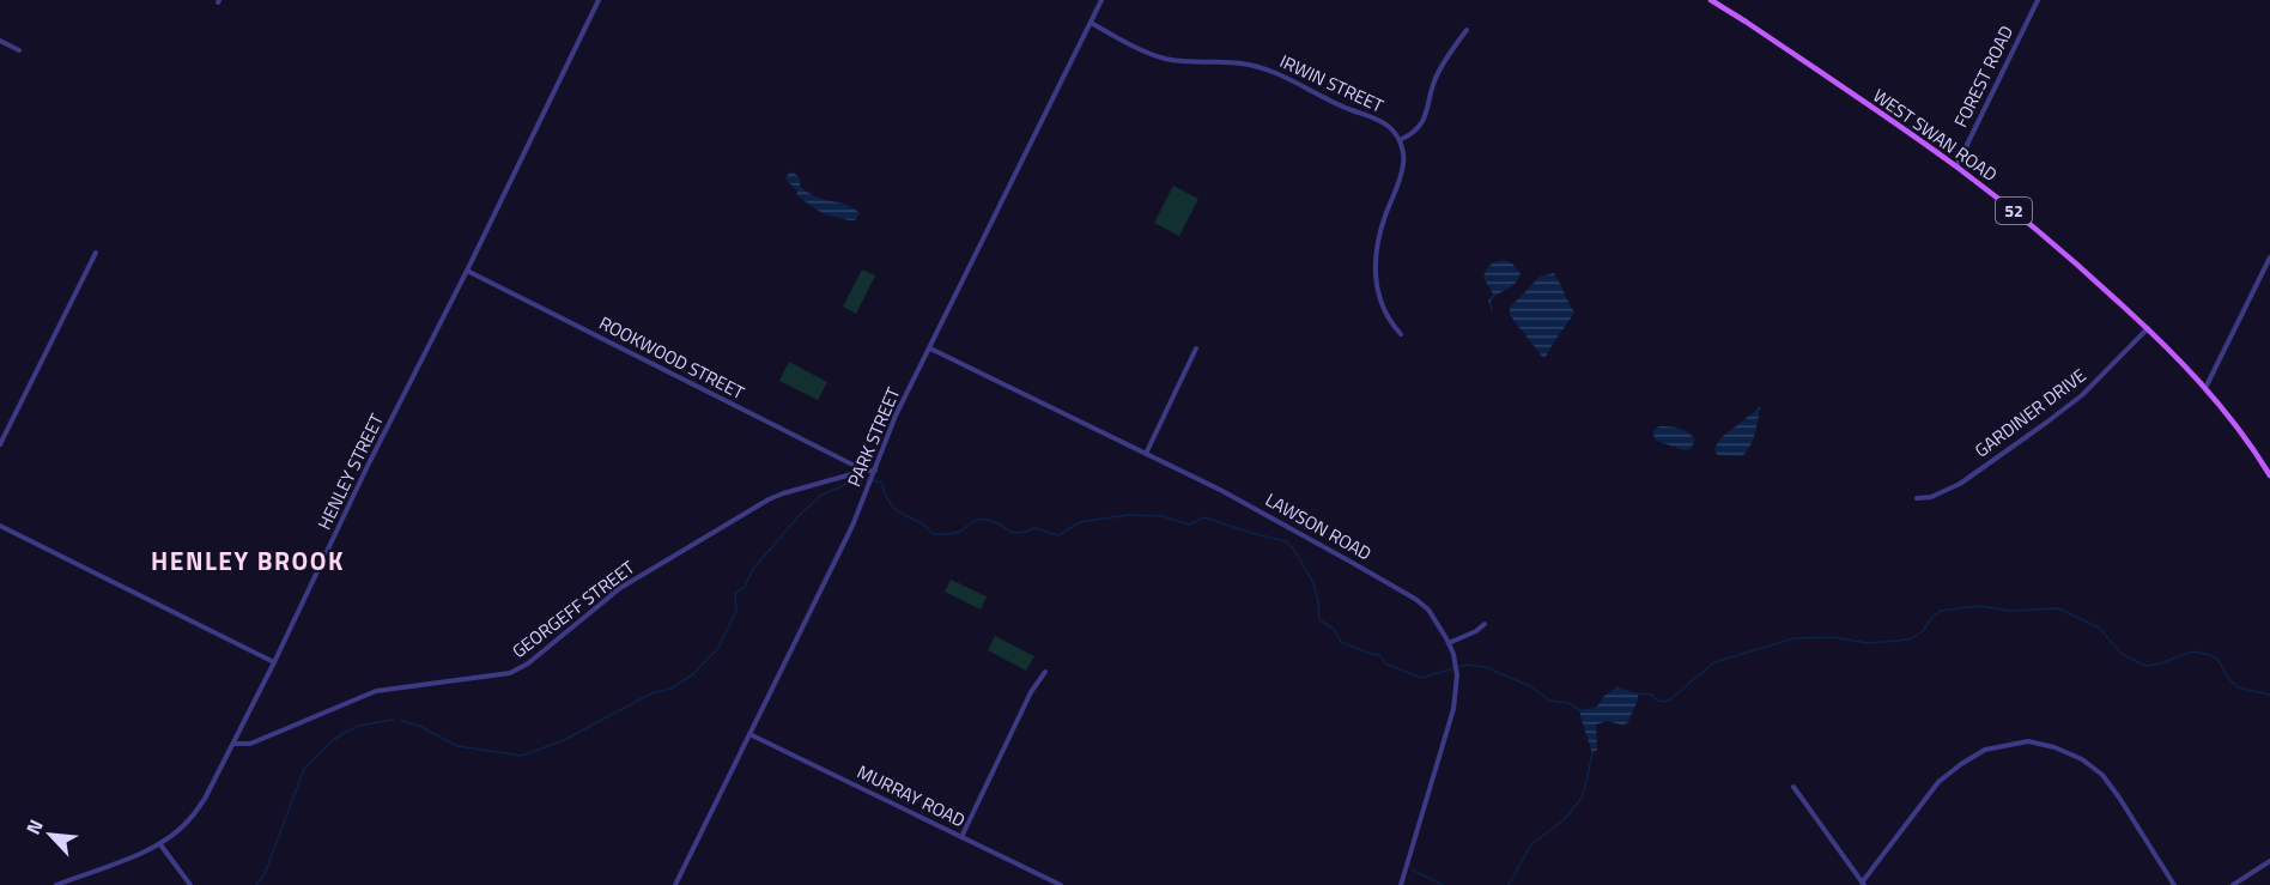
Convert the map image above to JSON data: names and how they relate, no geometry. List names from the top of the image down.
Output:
{
  "streets": {
    "main road": ["WEST SWAN ROAD", "52"],
    "street": [
      "FOREST ROAD",
      "IRWIN STREET",
      "ROOKWOOD STREET",
      "GARDINER DRIVE",
      "PARK STREET",
      "HENLEY STREET",
      "LAWSON ROAD",
      "GEORGEFF STREET",
      "MURRAY ROAD"
    ]
  },
  "crossings": [
    ["FOREST ROAD", "WEST SWAN ROAD"],
    ["IRWIN STREET", "PARK STREET"],
    ["WEST SWAN ROAD", "GARDINER DRIVE"],
    ["ROOKWOOD STREET", "HENLEY STREET"],
    ["ROOKWOOD STREET", "GEORGEFF STREET"],
    ["PARK STREET", "LAWSON ROAD"],
    ["PARK STREET", "GEORGEFF STREET"],
    ["PARK STREET", "MURRAY ROAD"],
    ["HENLEY STREET", "GEORGEFF STREET"]
  ],
  "districts": ["HENLEY BROOK"],
  "north": "top left"
}
